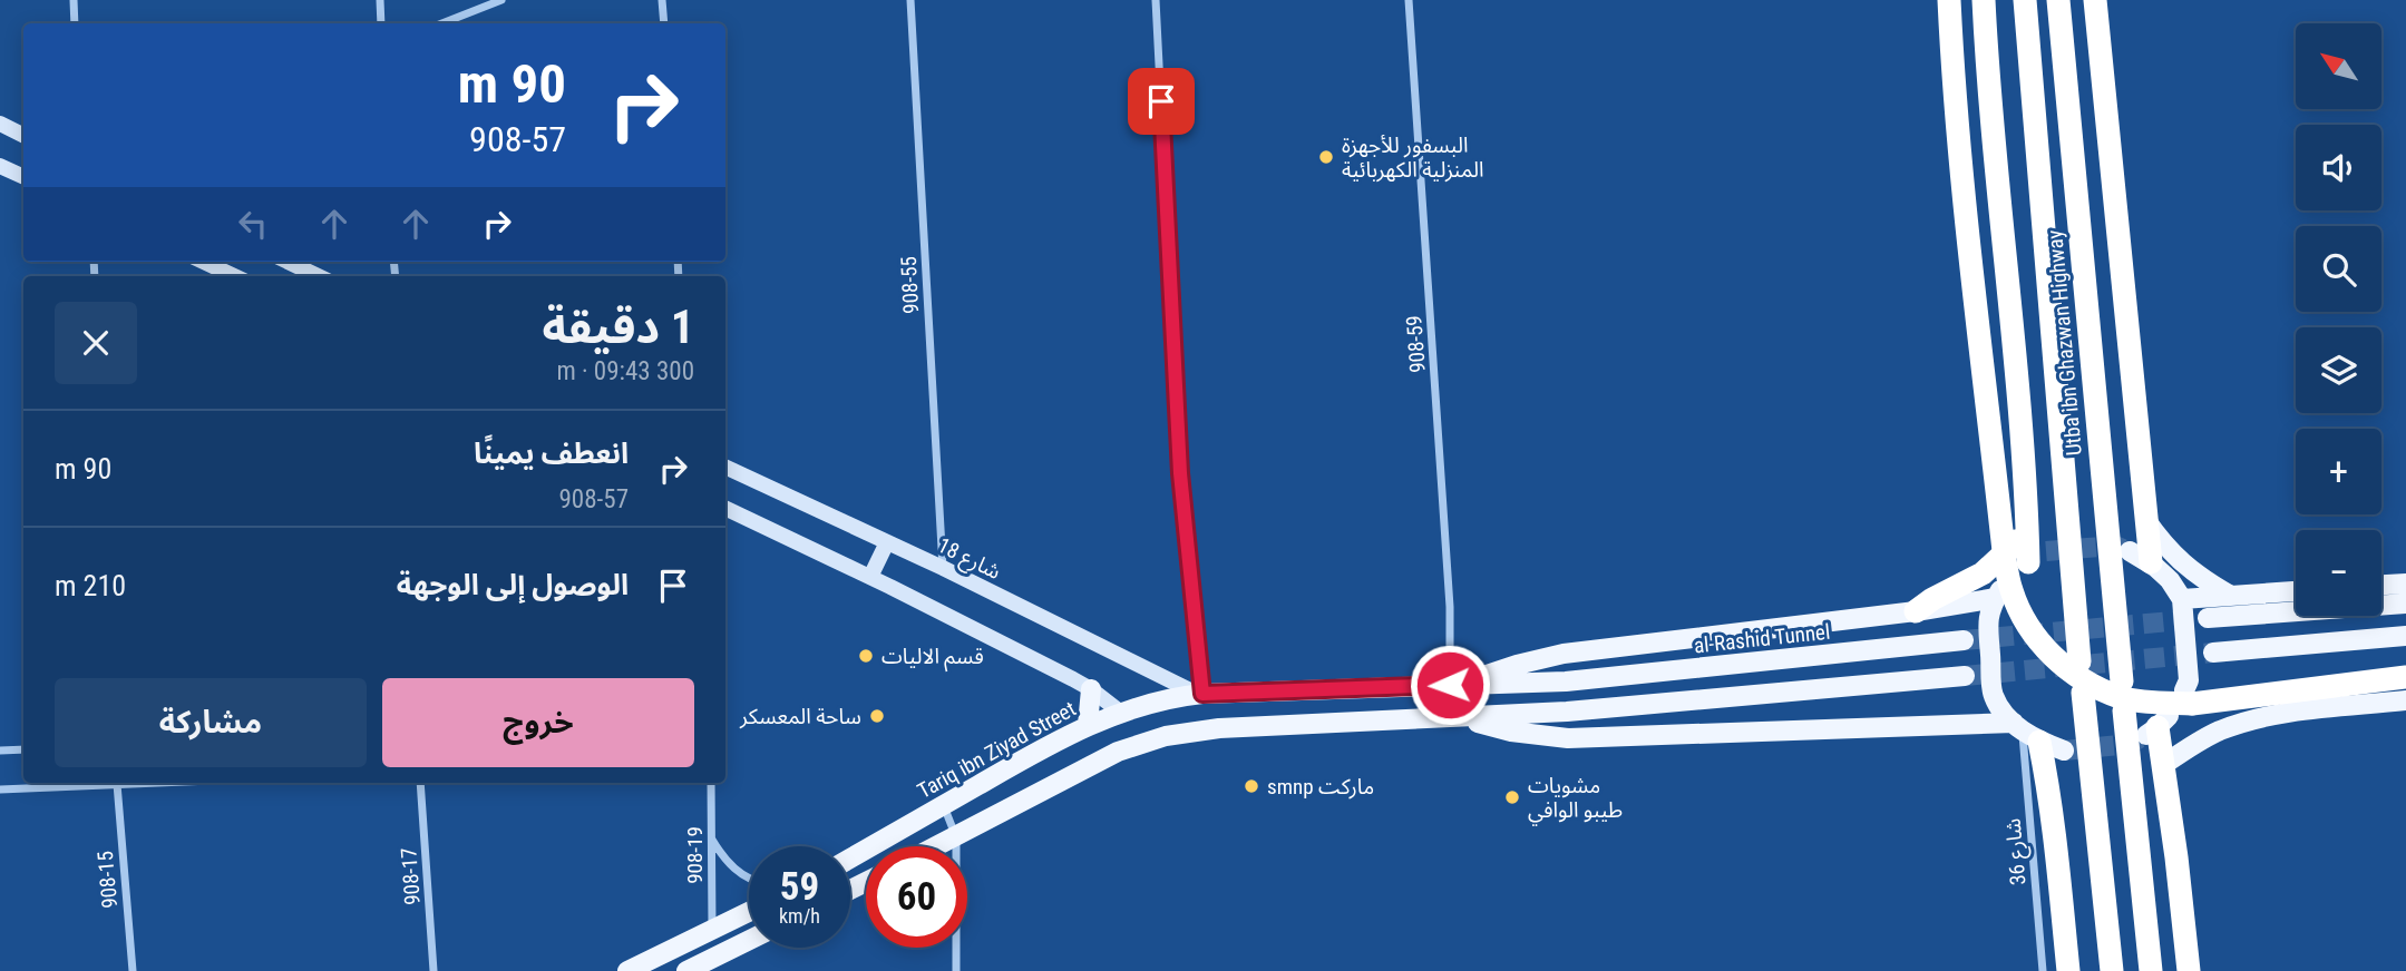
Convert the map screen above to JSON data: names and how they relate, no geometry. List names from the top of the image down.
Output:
{
  "streets": {
    "highway": ["Utba ibn Ghazwan Highway"],
    "main road": ["al-Rashid Tunnel", "Tariq ibn Ziyad Street"],
    "street": [
      "908-55",
      "908-59",
      "شارع 18",
      "شارع 36",
      "908-19",
      "908-17",
      "908-15"
    ]
  },
  "crossings": [
    ["908-55", "شارع 18"],
    ["908-59", "Tariq ibn Ziyad Street"],
    ["شارع 18", "Tariq ibn Ziyad Street"],
    ["al-Rashid Tunnel", "Tariq ibn Ziyad Street"]
  ],
  "places": [
    "البسفور للأجهزة المنزلية الكهربائية",
    "قسم الاليات",
    "ساحة المعسكر",
    "smnp ماركت",
    "مشويات طيبو الوافي"
  ],
  "north": "top left",
  "page": {
    "map_buttons": ["+", "−"],
    "turn": ["90 m", "908-57"],
    "heading": ["1 دقيقة", "300 m · 09:43"],
    "list": [
      {
        "name": "انعطف يمينًا",
        "note": "908-57",
        "value": "90 m"
      },
      {
        "name": "الوصول إلى الوجهة",
        "value": "210 m"
      }
    ],
    "buttons": ["خروج", "مشاركة"],
    "speed": "59 km/h",
    "limit": "60"
  }
}
